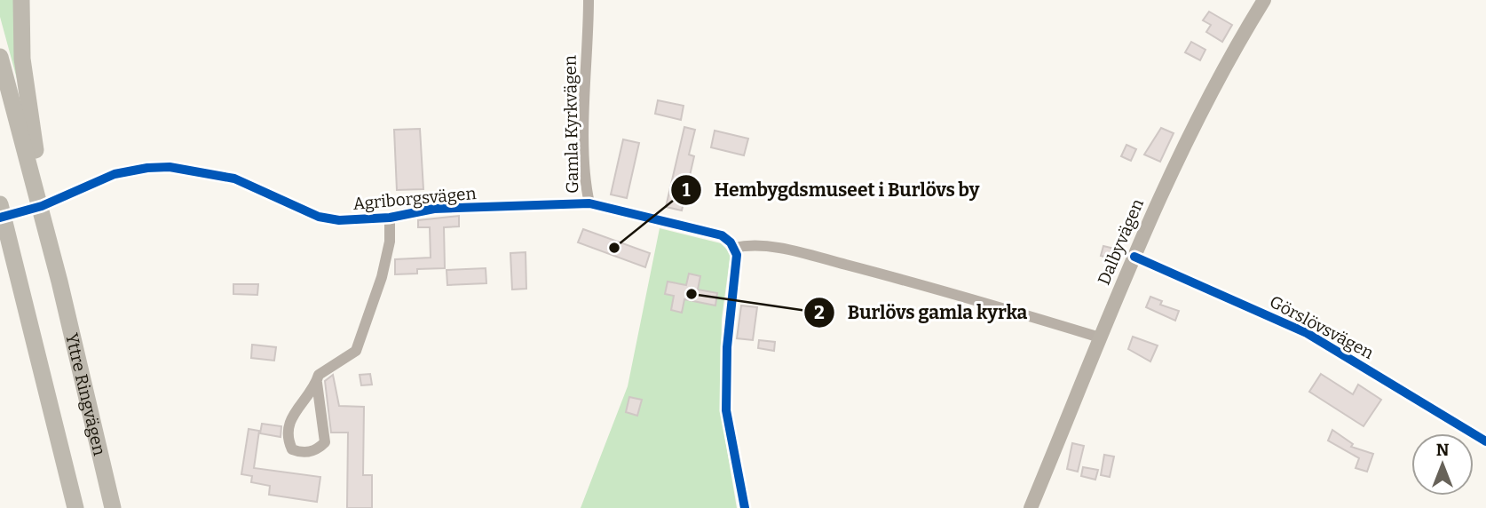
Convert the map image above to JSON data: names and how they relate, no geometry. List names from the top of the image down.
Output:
{
  "streets": {
    "highway": ["Yttre Ringvägen"],
    "main road": ["Dalbyvägen"],
    "street": ["Gamla Kyrkvägen", "Agriborgsvägen", "Görslövsvägen"]
  },
  "crossings": [
    ["Gamla Kyrkvägen", "Agriborgsvägen"],
    ["Dalbyvägen", "Görslövsvägen"]
  ],
  "places": ["Hembygdsmuseet i Burlövs by", "Burlövs gamla kyrka"],
  "north": "top"
}
